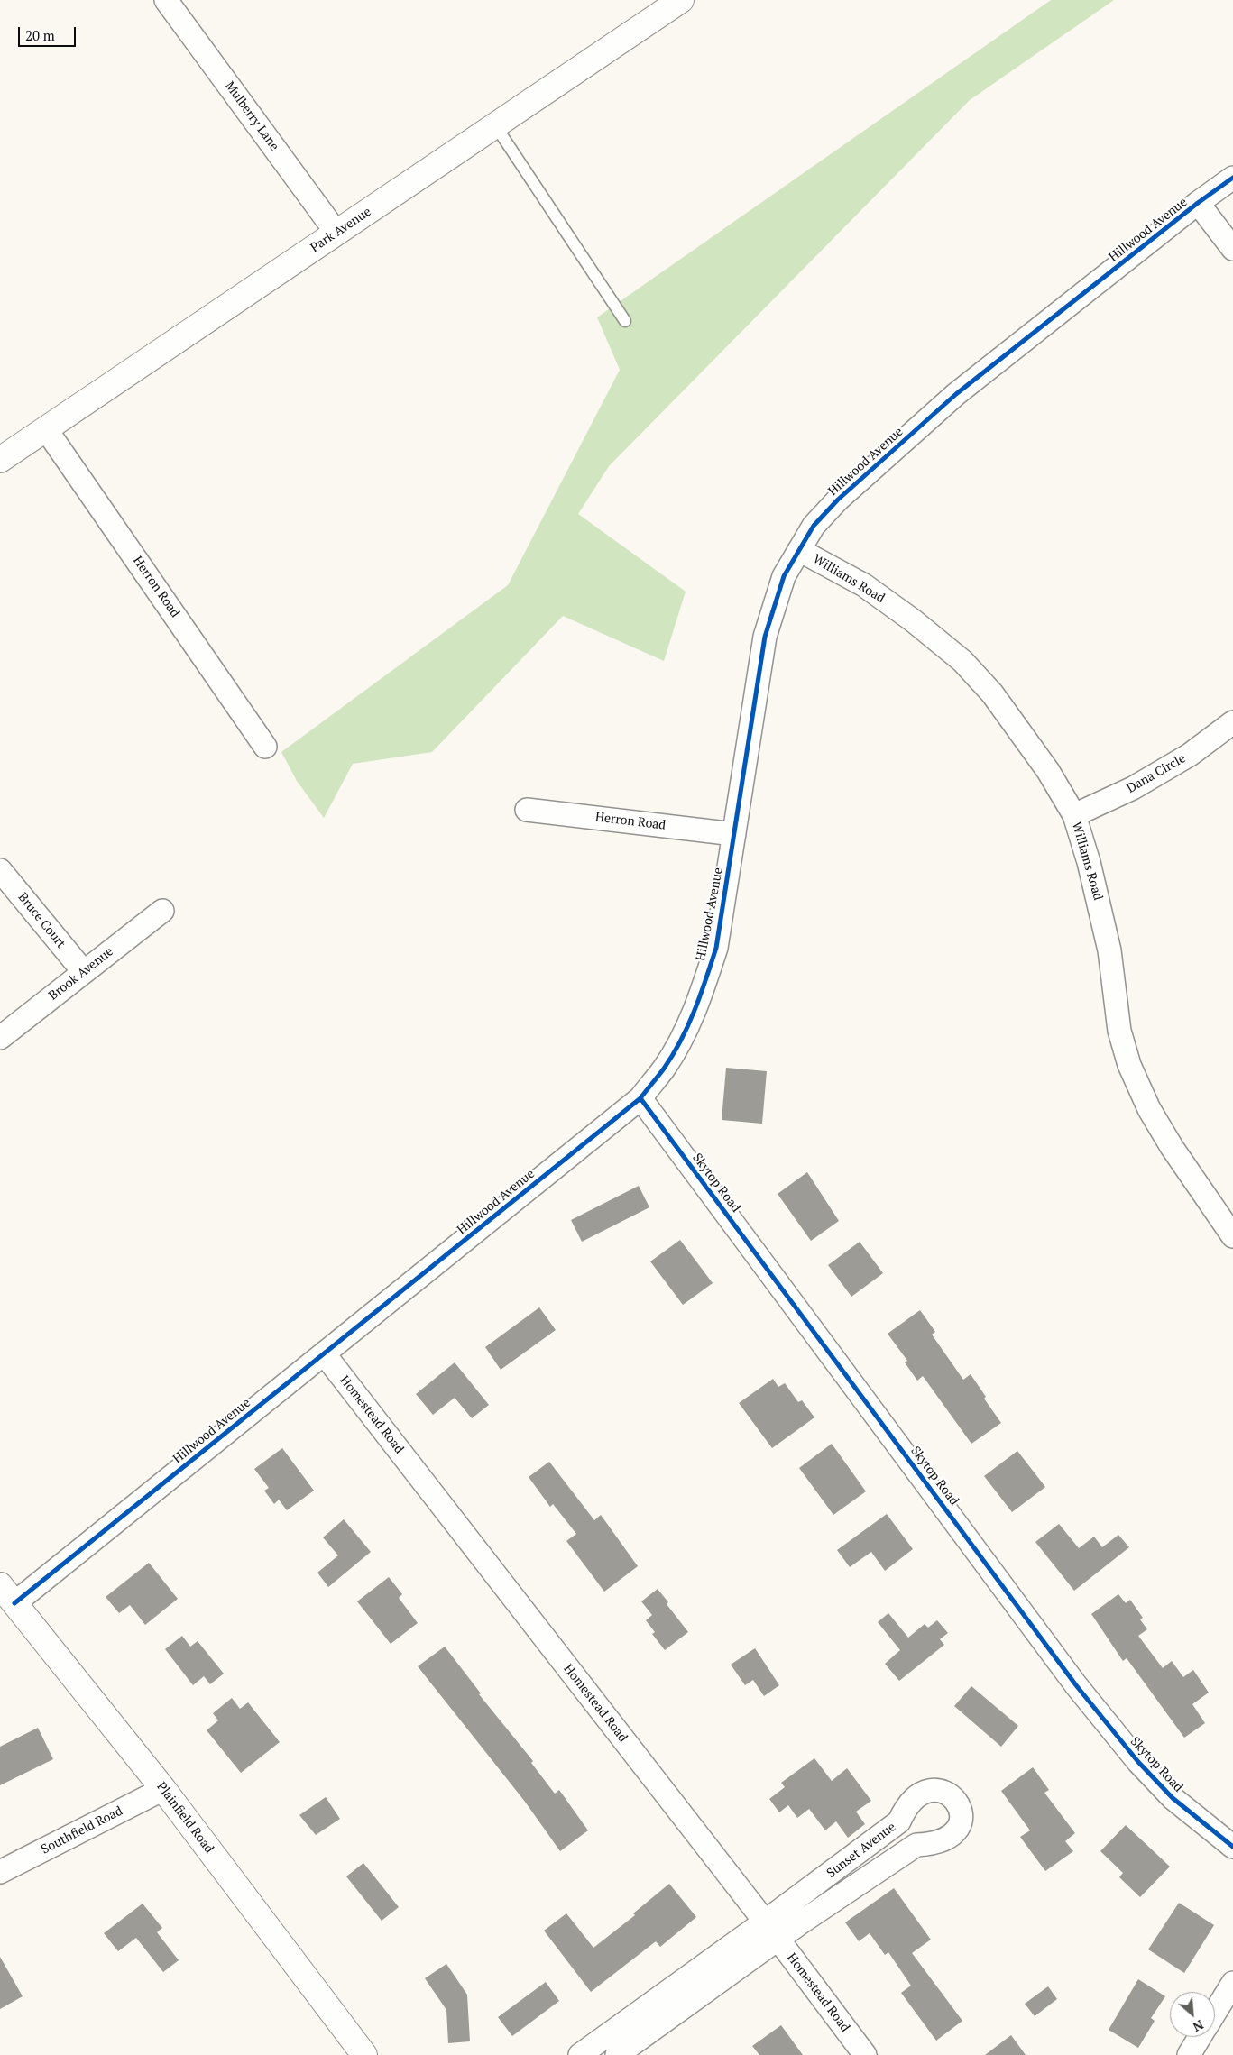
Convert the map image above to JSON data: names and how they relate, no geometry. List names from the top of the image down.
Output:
{
  "streets": {
    "street": [
      "Mulberry Lane",
      "Park Avenue",
      "Hillwood Avenue",
      "Williams Road",
      "Herron Road",
      "Dana Circle",
      "Bruce Court",
      "Brook Avenue",
      "Skytop Road",
      "Homestead Road",
      "Plainfield Road",
      "Southfield Road",
      "Sunset Avenue"
    ]
  },
  "crossings": [
    ["Mulberry Lane", "Park Avenue"],
    ["Park Avenue", "Herron Road"],
    ["Hillwood Avenue", "Williams Road"],
    ["Hillwood Avenue", "Herron Road"],
    ["Hillwood Avenue", "Skytop Road"],
    ["Hillwood Avenue", "Homestead Road"],
    ["Hillwood Avenue", "Plainfield Road"],
    ["Williams Road", "Dana Circle"],
    ["Bruce Court", "Brook Avenue"],
    ["Homestead Road", "Sunset Avenue"],
    ["Plainfield Road", "Southfield Road"]
  ],
  "scale_bar": "20 m",
  "north": "bottom right"
}
